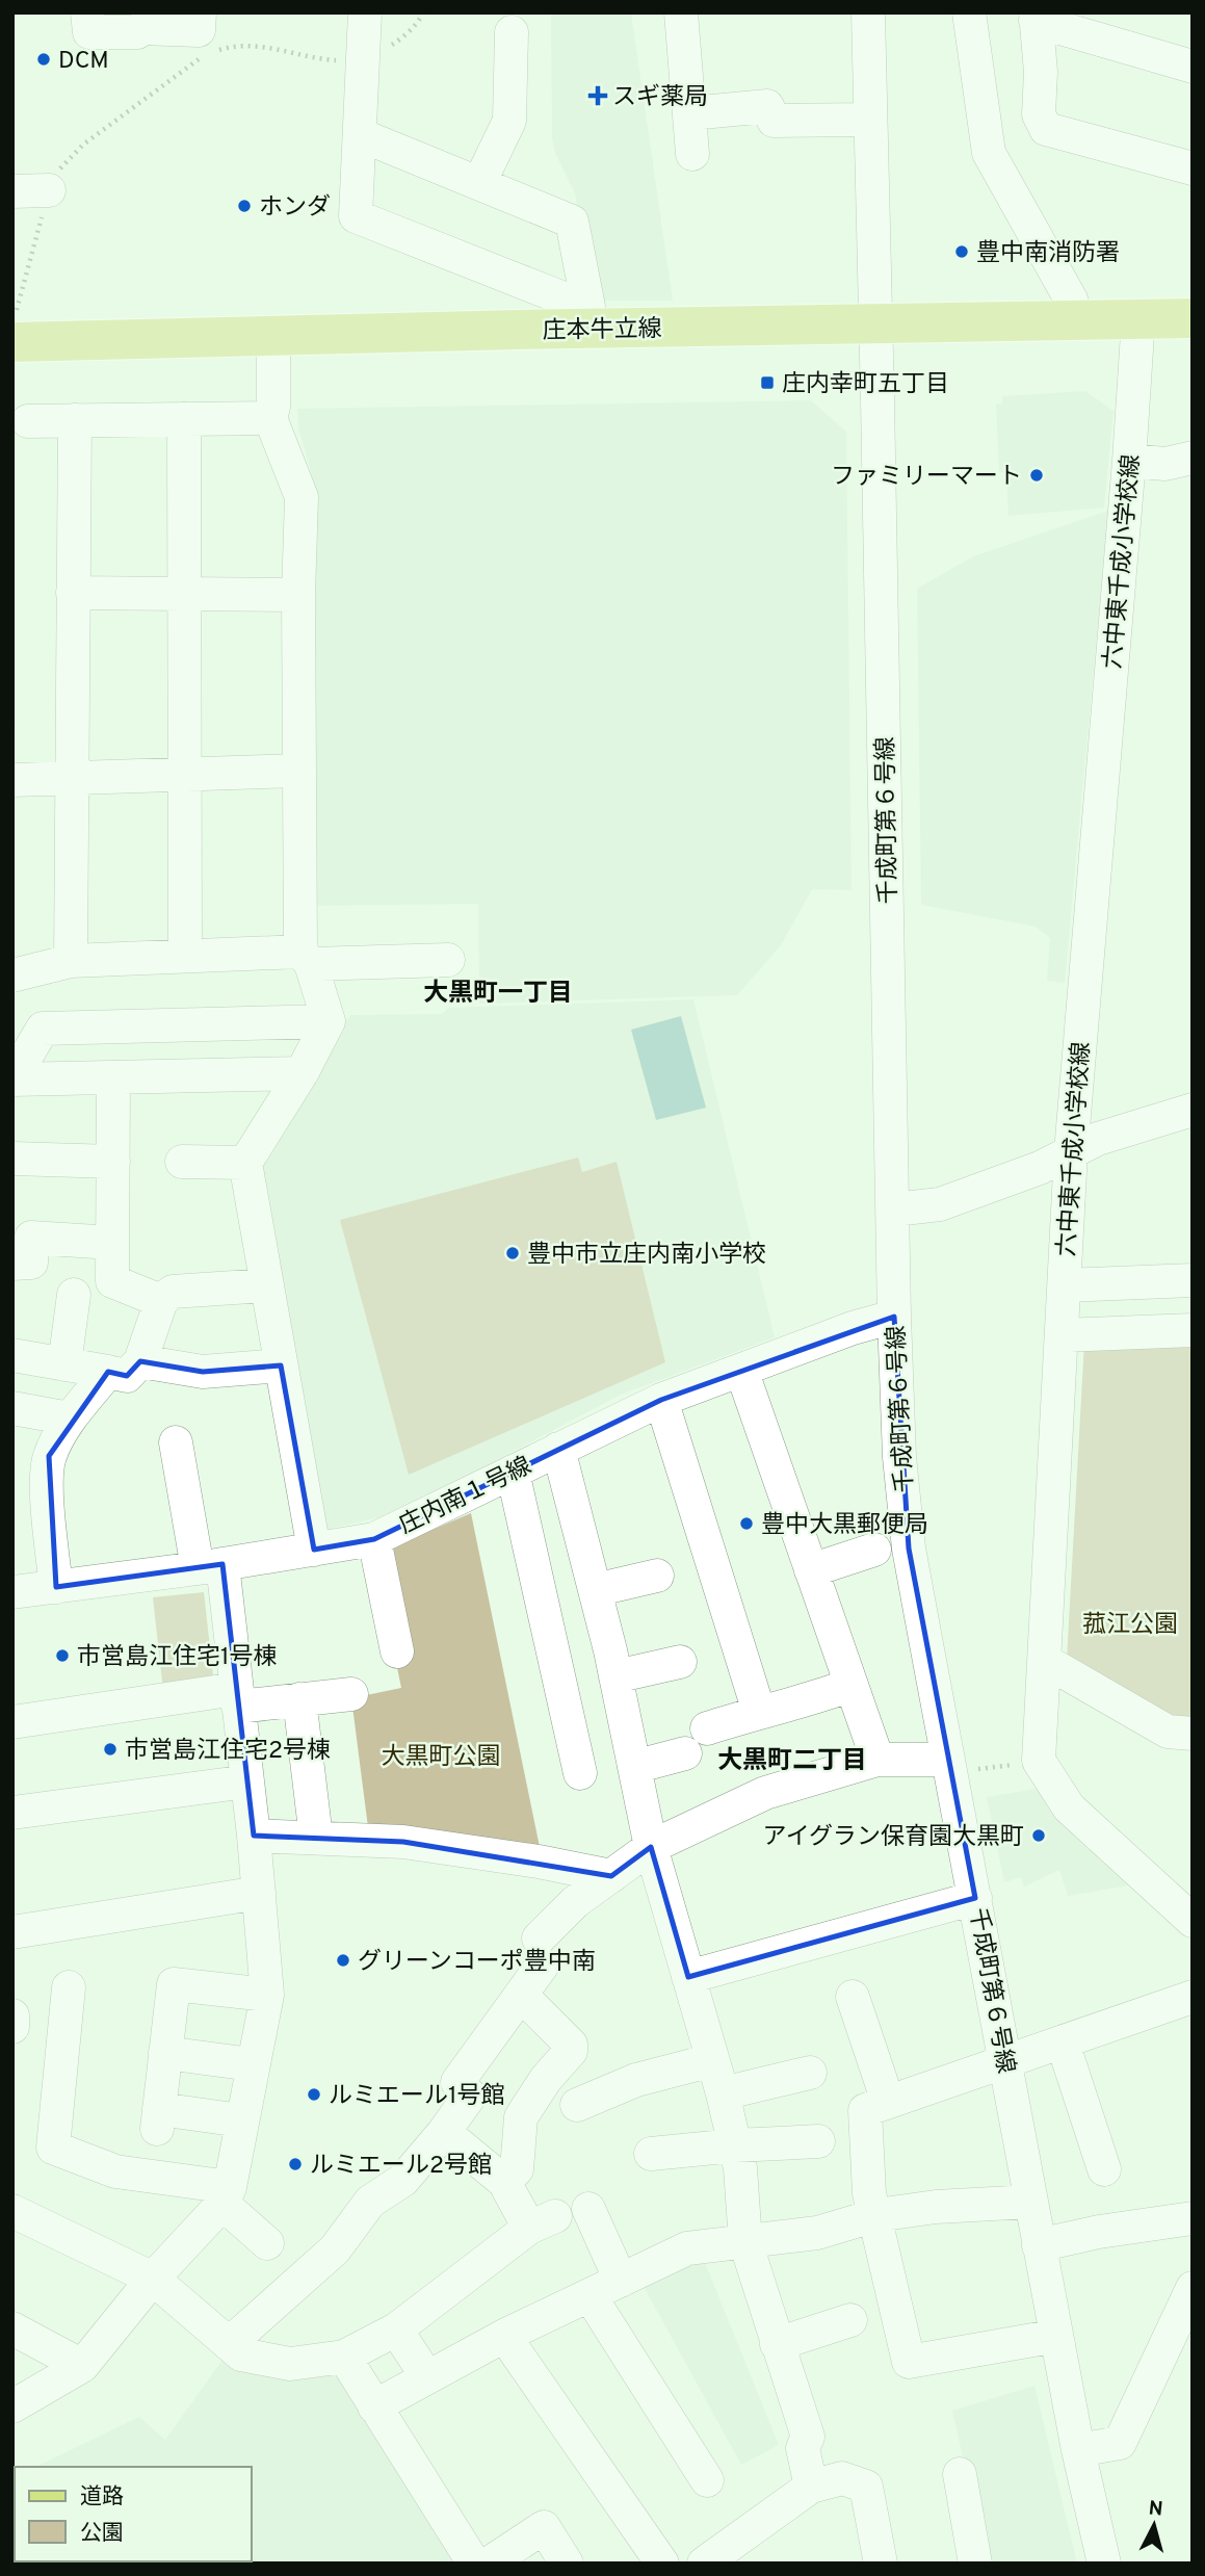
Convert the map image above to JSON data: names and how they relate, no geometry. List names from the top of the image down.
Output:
{
  "streets": {
    "main road": ["庄本牛立線"],
    "street": ["六中東千成小学校線", "千成町第６号線", "庄内南１号線"]
  },
  "crossings": [
    ["庄本牛立線", "六中東千成小学校線"],
    ["庄本牛立線", "千成町第６号線"],
    ["千成町第６号線", "庄内南１号線"]
  ],
  "districts": ["大黒町一丁目", "大黒町二丁目"],
  "parks": ["菰江公園", "大黒町公園"],
  "places": {
    "other": [
      "DCM",
      "ホンダ",
      "豊中南消防署",
      "ファミリーマート",
      "豊中市立庄内南小学校",
      "豊中大黒郵便局",
      "市営島江住宅1号棟",
      "市営島江住宅2号棟",
      "アイグラン保育園大黒町",
      "グリーンコーポ豊中南",
      "ルミエール1号館",
      "ルミエール2号館"
    ],
    "health": ["スギ薬局"],
    "transit": ["庄内幸町五丁目"]
  },
  "legend": ["道路", "公園"],
  "north": "top"
}
